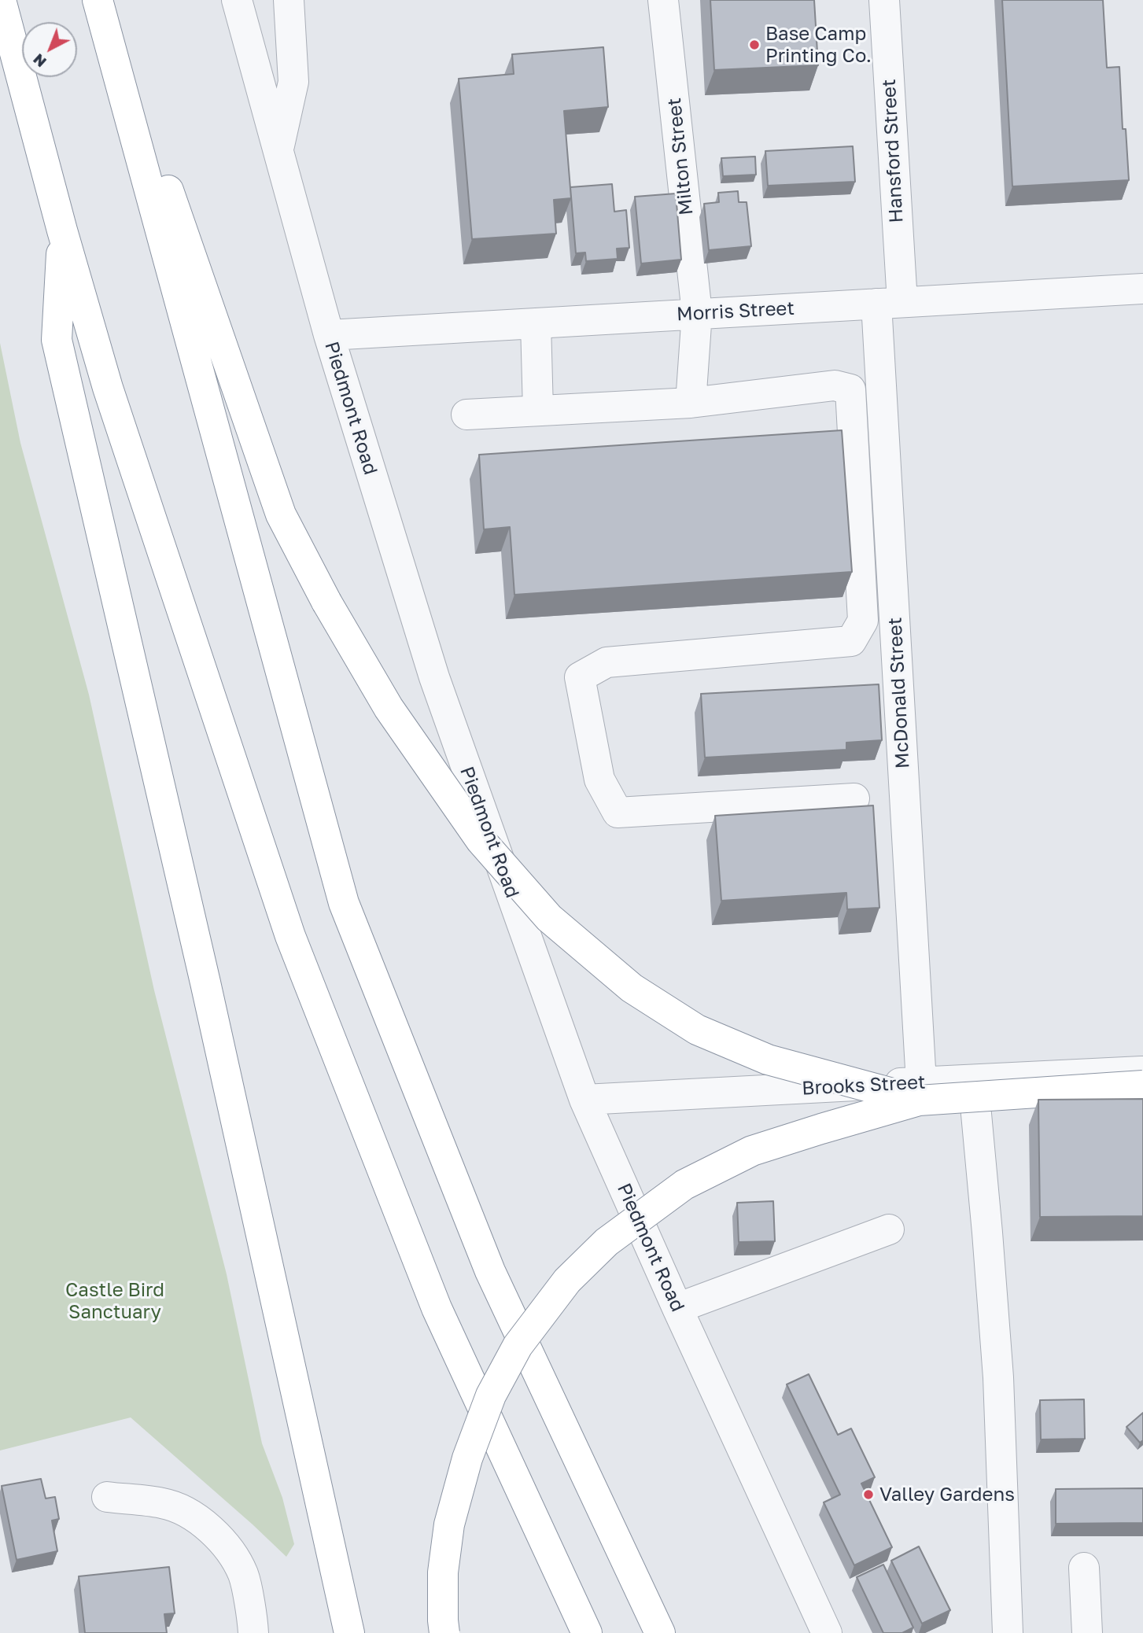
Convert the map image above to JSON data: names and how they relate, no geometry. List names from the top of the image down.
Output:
{
  "streets": {
    "street": [
      "Hansford Street",
      "Milton Street",
      "Morris Street",
      "Piedmont Road",
      "McDonald Street",
      "Brooks Street"
    ]
  },
  "crossings": [
    ["Hansford Street", "Morris Street"],
    ["Hansford Street", "McDonald Street"],
    ["Milton Street", "Morris Street"],
    ["Morris Street", "Piedmont Road"],
    ["Morris Street", "McDonald Street"],
    ["Piedmont Road", "Brooks Street"],
    ["McDonald Street", "Brooks Street"]
  ],
  "parks": ["Castle Bird Sanctuary"],
  "places": ["Base Camp Printing Co.", "Valley Gardens"],
  "north": "bottom left"
}
